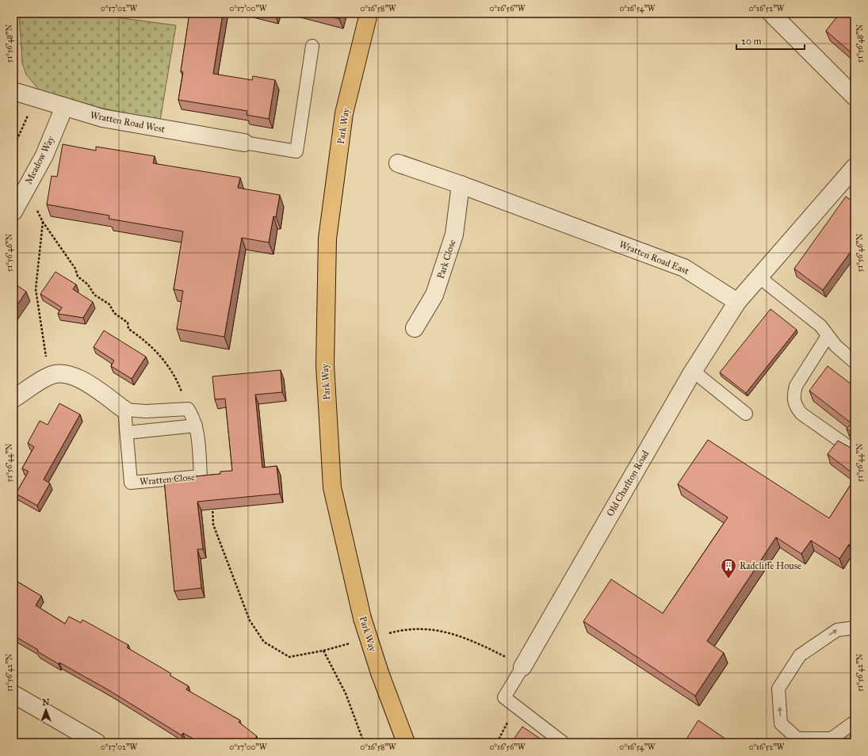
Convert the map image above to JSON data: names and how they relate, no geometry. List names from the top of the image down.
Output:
{
  "streets": {
    "main road": ["Park Way"],
    "street": [
      "Wratten Road West",
      "Meadow Way",
      "Wratten Road East",
      "Park Close",
      "Old Charlton Road"
    ],
    "lane": ["Wratten Close"]
  },
  "crossings": [
    ["Wratten Road West", "Meadow Way"],
    ["Wratten Road East", "Park Close"],
    ["Wratten Road East", "Old Charlton Road"]
  ],
  "places": {
    "building": ["Radcliffe House"]
  },
  "scale_bar": "20 m",
  "north": "top",
  "coordinates": [
    "0°17'02\"W",
    "0°17'00\"W",
    "0°16'58\"W",
    "0°16'56\"W",
    "0°16'54\"W",
    "0°16'52\"W",
    "51°56'48\"N",
    "51°56'46\"N",
    "51°56'44\"N",
    "51°56'42\"N"
  ]
}
